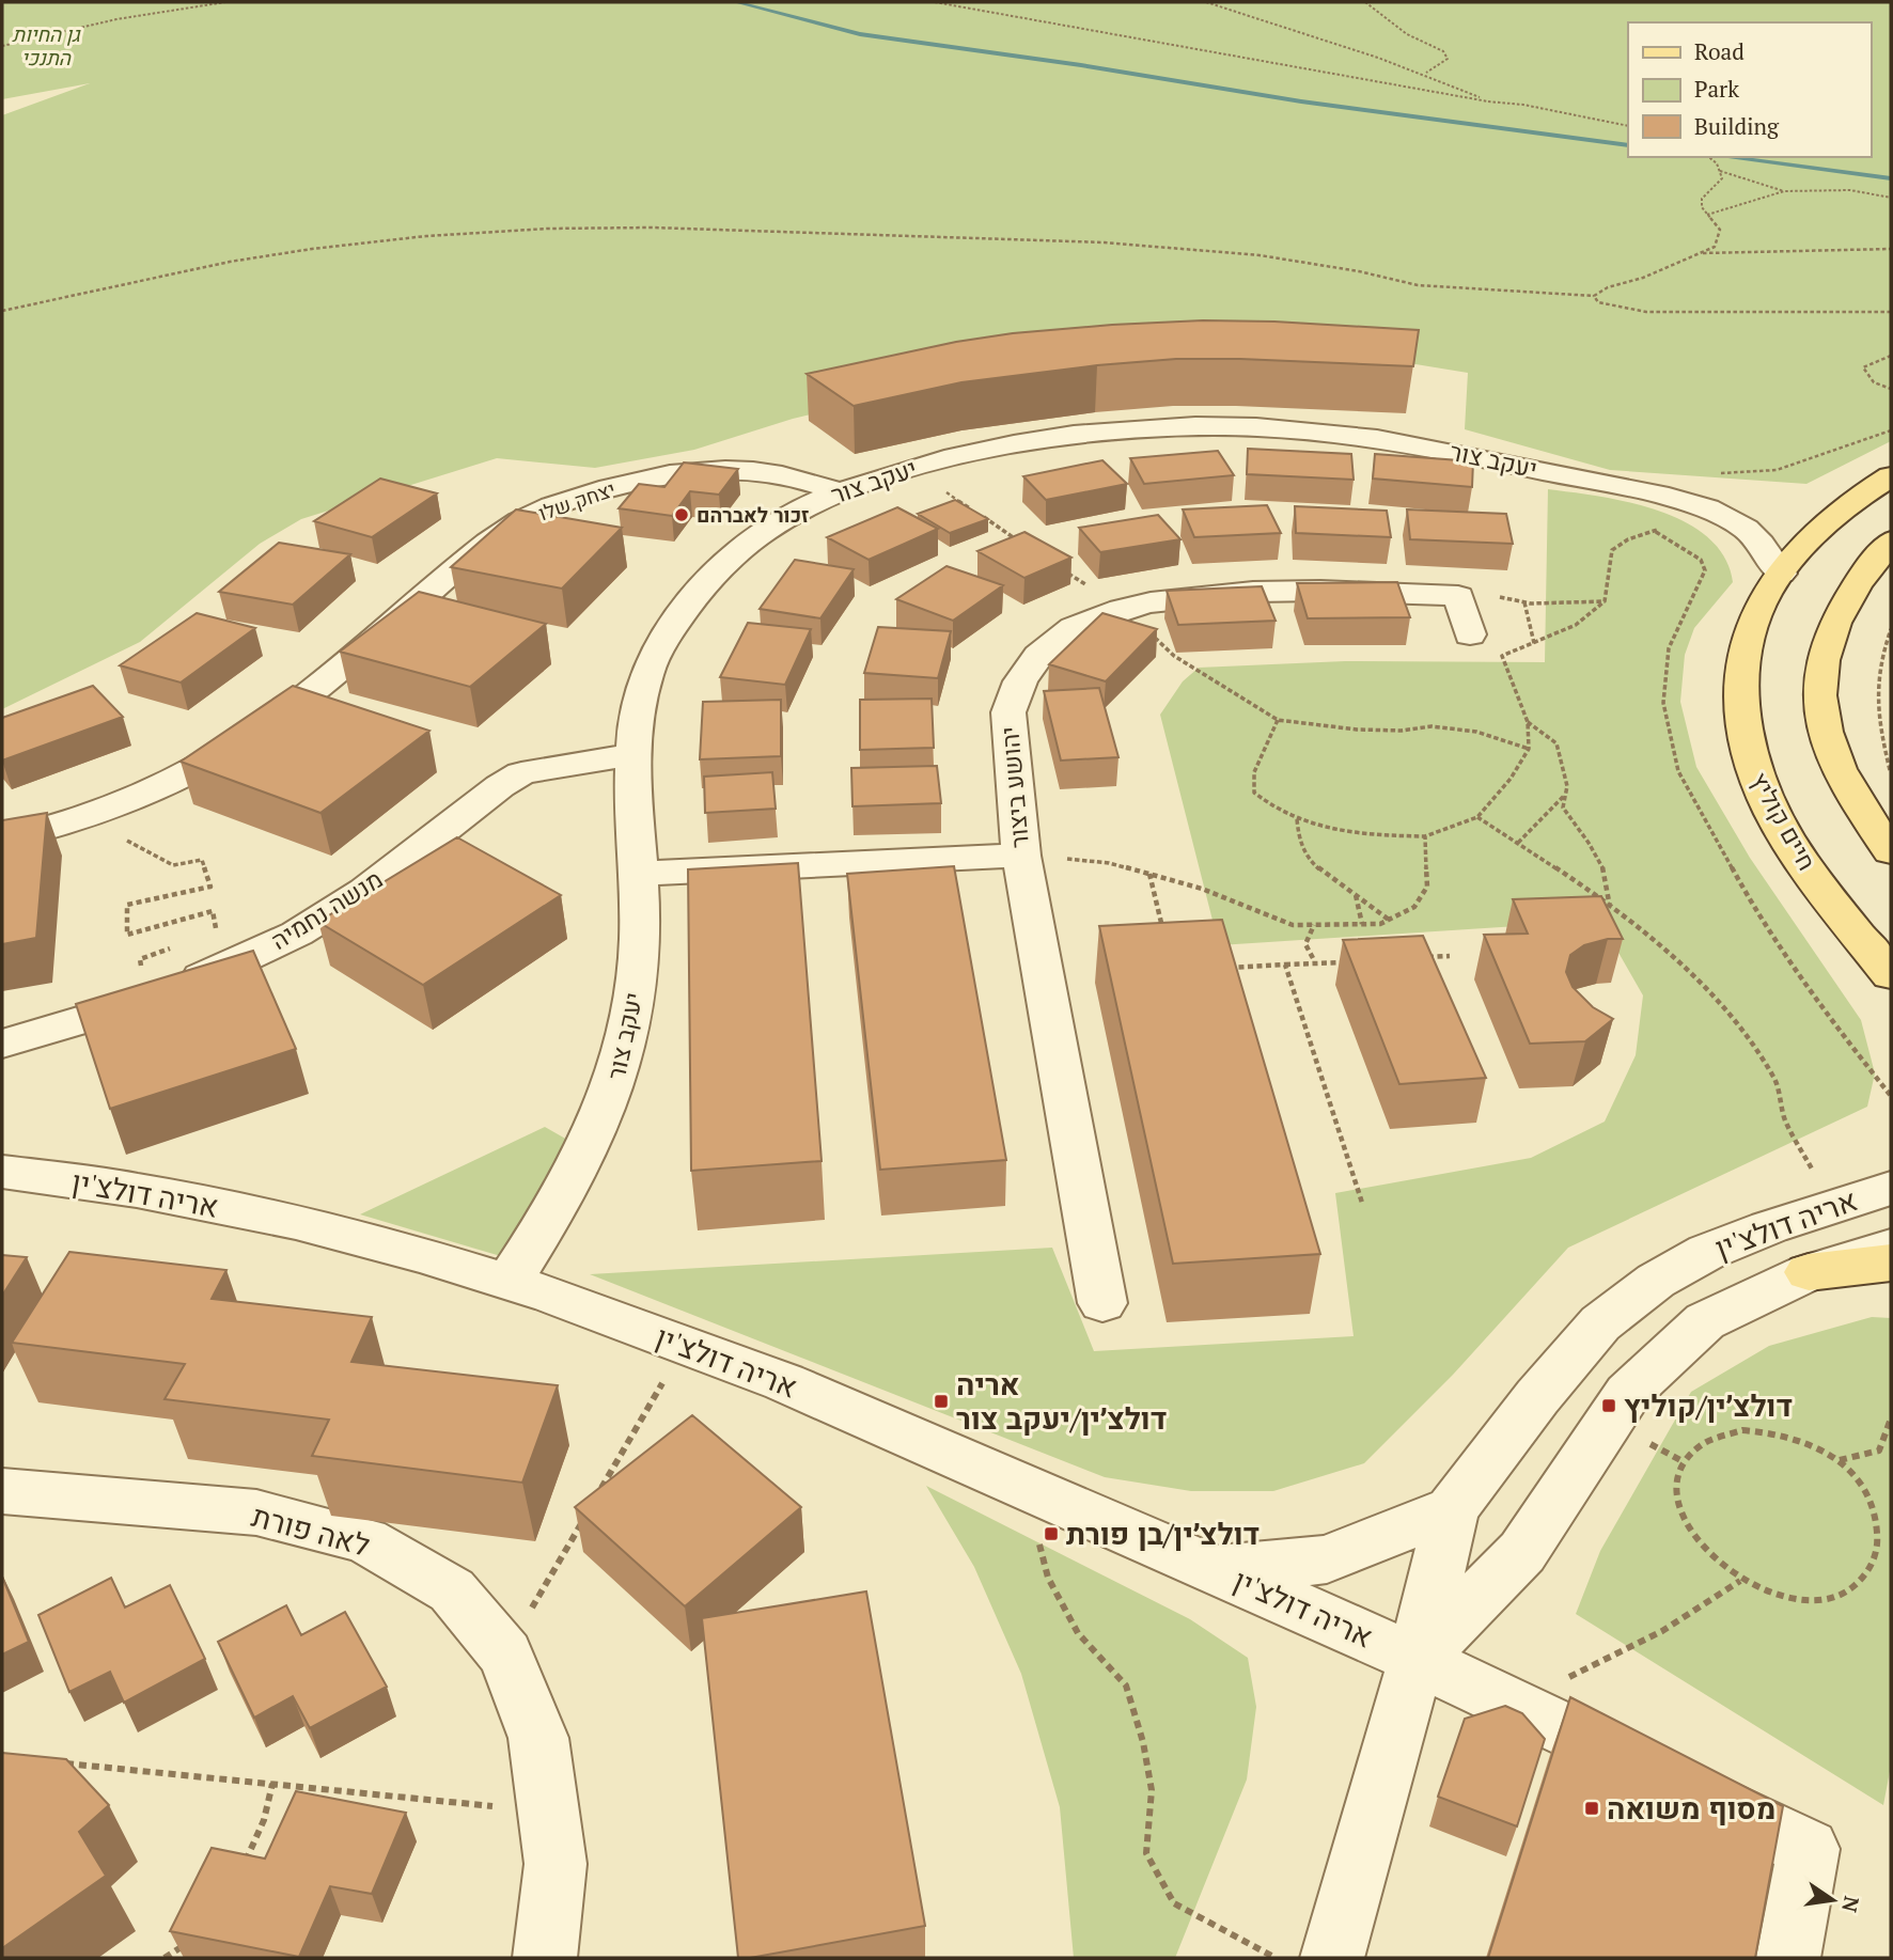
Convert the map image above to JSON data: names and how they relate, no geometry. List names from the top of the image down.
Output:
{
  "streets": {
    "main road": ["חיים קוליץ"],
    "street": [
      "יעקב צור",
      "יצחק שלו",
      "יהושע ביצור",
      "מנשה נחמיה",
      "אריה דולצ'ין",
      "לאה פורת"
    ]
  },
  "crossings": [
    ["יעקב צור", "יצחק שלו"],
    ["יעקב צור", "חיים קוליץ"],
    ["יעקב צור", "מנשה נחמיה"],
    ["יעקב צור", "אריה דולצ'ין"]
  ],
  "parks": ["גן החיות התנכי"],
  "places": {
    "other": ["זכור לאברהם"],
    "transit": [
      "אריה דולצ׳ין/יעקב צור",
      "דולצ׳ין/קוליץ",
      "דולצ׳ין/בן פורת",
      "מסוף משואה"
    ]
  },
  "legend": ["Road", "Park", "Building"],
  "north": "right"
}
